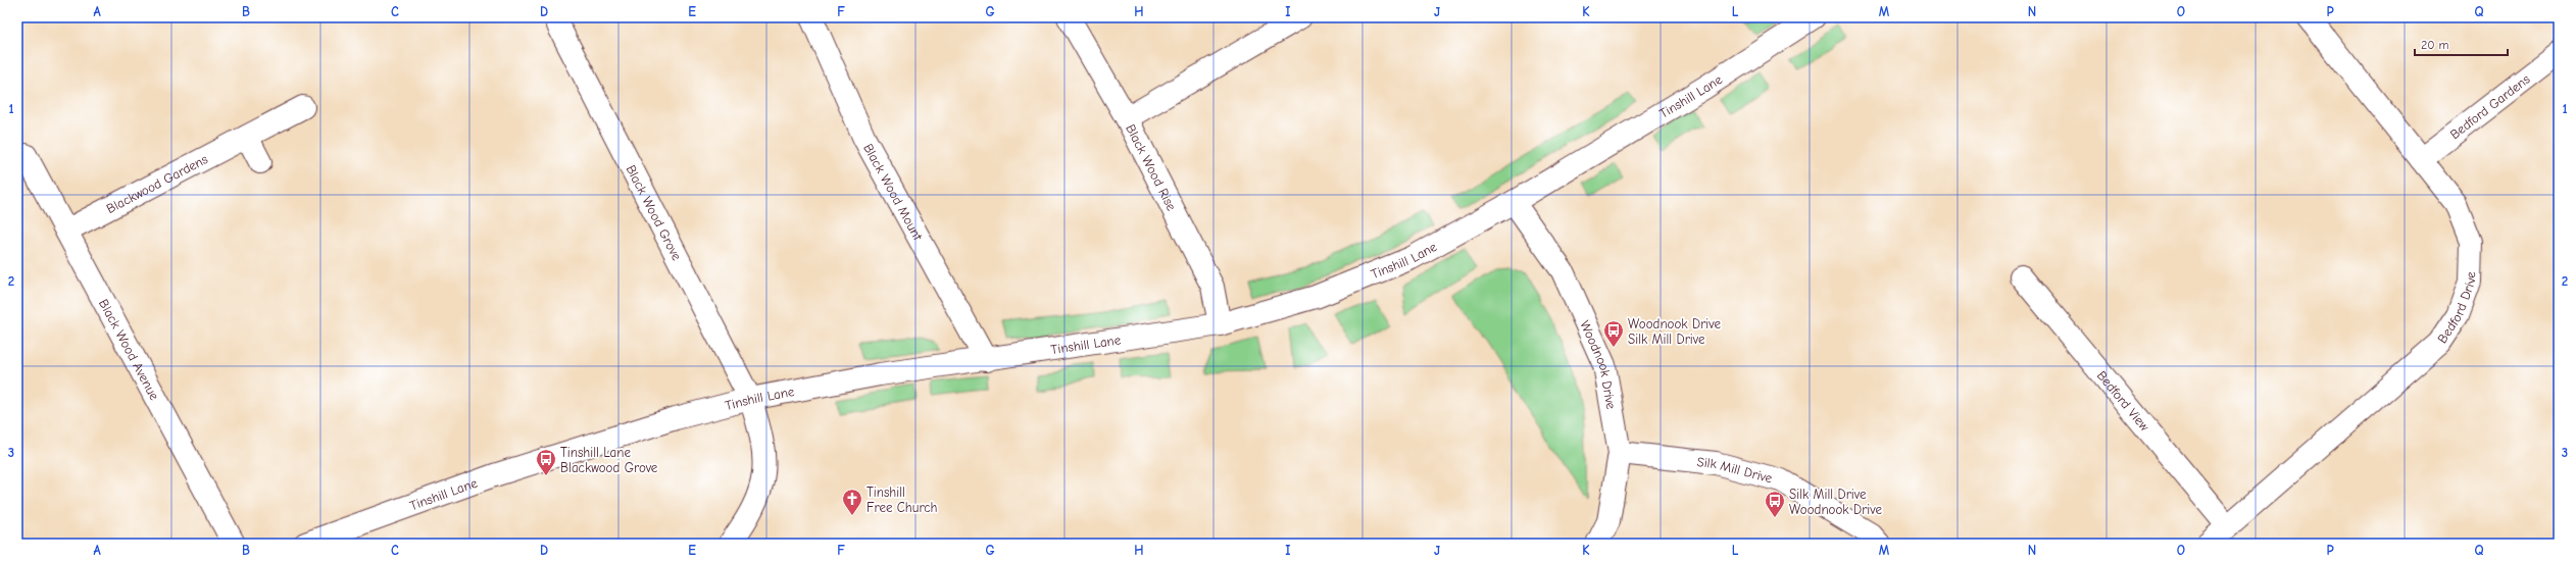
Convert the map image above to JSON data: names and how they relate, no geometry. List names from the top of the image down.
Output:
{
  "streets": {
    "street": [
      "Tinshill Lane",
      "Bedford Gardens",
      "Black Wood Rise",
      "Blackwood Gardens",
      "Black Wood Mount",
      "Black Wood Grove",
      "Bedford Drive",
      "Black Wood Avenue",
      "Woodnook Drive",
      "Bedford View",
      "Silk Mill Drive"
    ]
  },
  "crossings": [
    ["Tinshill Lane", "Black Wood Rise"],
    ["Tinshill Lane", "Black Wood Mount"],
    ["Tinshill Lane", "Black Wood Grove"],
    ["Tinshill Lane", "Woodnook Drive"],
    ["Bedford Gardens", "Bedford Drive"],
    ["Blackwood Gardens", "Black Wood Avenue"],
    ["Bedford Drive", "Bedford View"],
    ["Woodnook Drive", "Silk Mill Drive"]
  ],
  "places": {
    "bus stop": ["Woodnook Drive Silk Mill Drive", "Tinshill Lane Blackwood Grove", "Silk Mill Drive Woodnook Drive"],
    "church": ["Tinshill Free Church"]
  },
  "scale_bar": "20 m",
  "grid": {
    "columns": [
      "A",
      "B",
      "C",
      "D",
      "E",
      "F",
      "G",
      "H",
      "I",
      "J",
      "K",
      "L",
      "M",
      "N",
      "O",
      "P",
      "Q"
    ],
    "rows": ["1", "2", "3"]
  }
}
